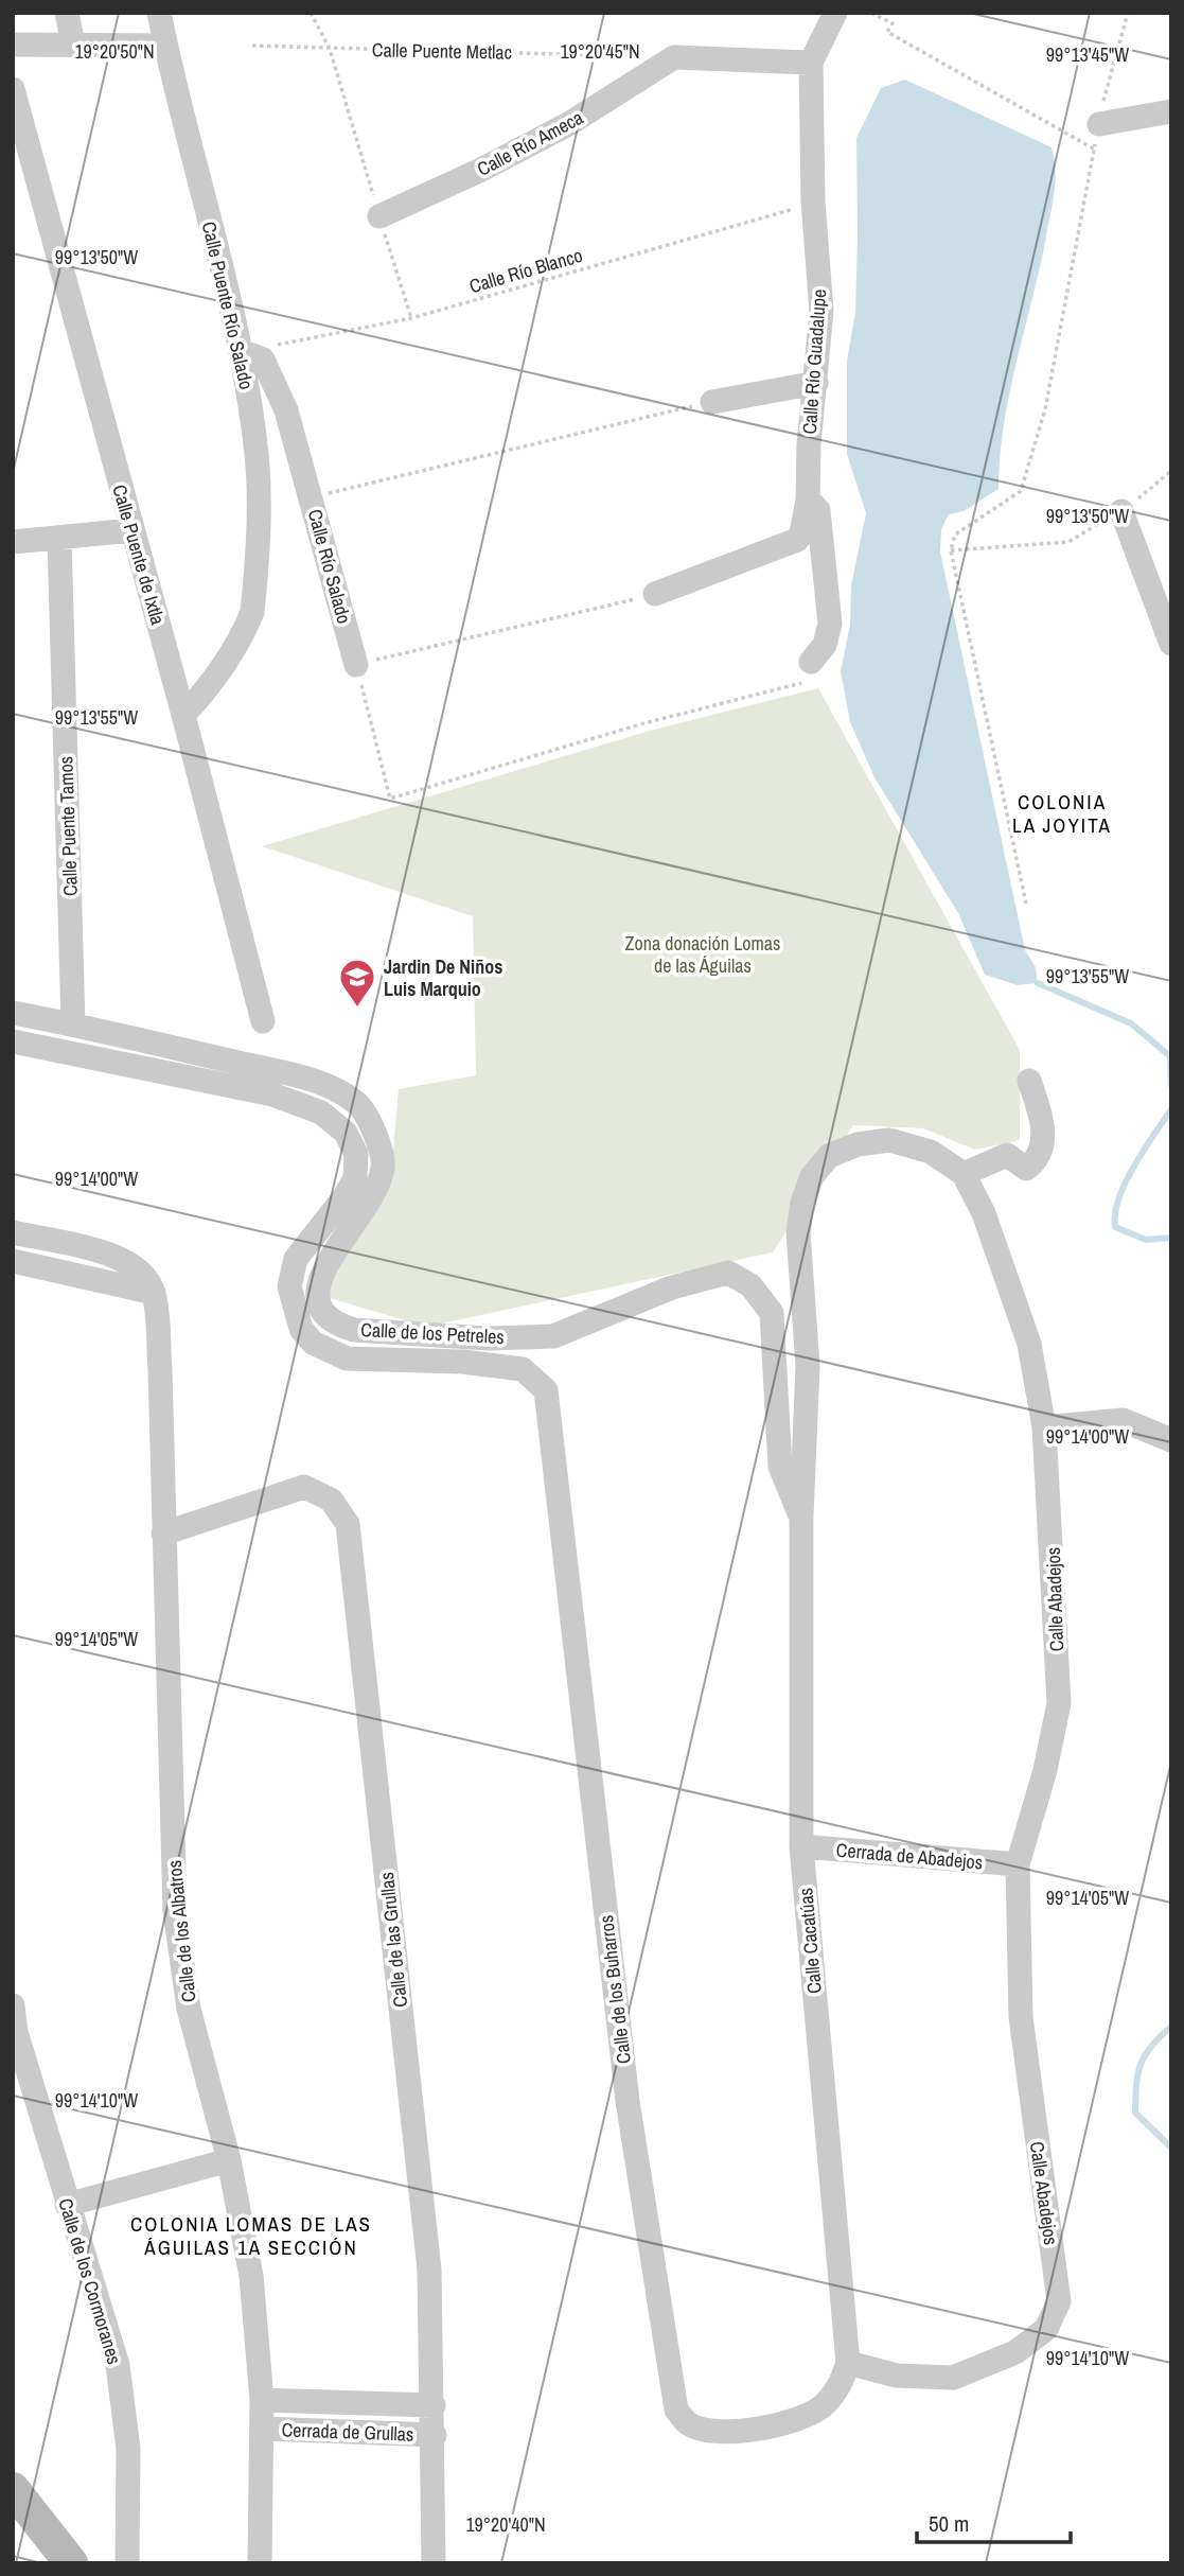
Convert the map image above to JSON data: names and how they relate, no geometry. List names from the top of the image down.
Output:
{
  "streets": {
    "street": [
      "Calle Río Ameca",
      "Calle Puente Río Salado",
      "Calle Río Guadalupe",
      "Calle Puente de Ixtla",
      "Calle Río Salado",
      "Calle Puente Tamos",
      "Calle de los Petreles",
      "Calle Abadejos",
      "Cerrada de Abadejos",
      "Calle de los Albatros",
      "Calle de las Grullas",
      "Calle Cacatúas",
      "Calle de los Buharros",
      "Calle de los Cormoranes",
      "Cerrada de Grullas"
    ],
    "path": ["Calle Puente Metlac", "Calle Río Blanco"]
  },
  "crossings": [
    ["Calle Puente Metlac", "Calle Río Ameca"],
    ["Calle Río Blanco", "Calle Puente Río Salado"],
    ["Calle Río Blanco", "Calle Río Guadalupe"],
    ["Calle Río Blanco", "Calle Río Salado"],
    ["Calle Puente Río Salado", "Calle Puente de Ixtla"],
    ["Calle Puente Río Salado", "Calle Río Salado"],
    ["Calle Puente Tamos", "Calle de los Petreles"],
    ["Calle de los Petreles", "Calle Abadejos"],
    ["Calle de los Petreles", "Calle Cacatúas"],
    ["Calle de los Petreles", "Calle de los Buharros"],
    ["Calle Abadejos", "Cerrada de Abadejos"],
    ["Calle Abadejos", "Calle Cacatúas"],
    ["Calle Abadejos", "Calle de los Buharros"],
    ["Cerrada de Abadejos", "Calle Cacatúas"],
    ["Calle de los Albatros", "Calle de las Grullas"],
    ["Calle de los Albatros", "Cerrada de Grullas"],
    ["Calle de las Grullas", "Cerrada de Grullas"],
    ["Calle Cacatúas", "Calle de los Buharros"]
  ],
  "districts": ["COLONIA LA JOYITA", "COLONIA LOMAS DE LAS ÁGUILAS 1A SECCIÓN"],
  "parks": ["Zona donación Lomas de las Águilas"],
  "places": {
    "school or university": ["Jardin De Niños Luis Marquio"]
  },
  "scale_bar": "50 m",
  "coordinates": [
    "19°20'50\"N",
    "19°20'45\"N",
    "99°13'45\"W",
    "99°13'50\"W",
    "99°13'55\"W",
    "99°14'00\"W",
    "99°14'05\"W",
    "99°14'10\"W",
    "19°20'40\"N"
  ]
}
